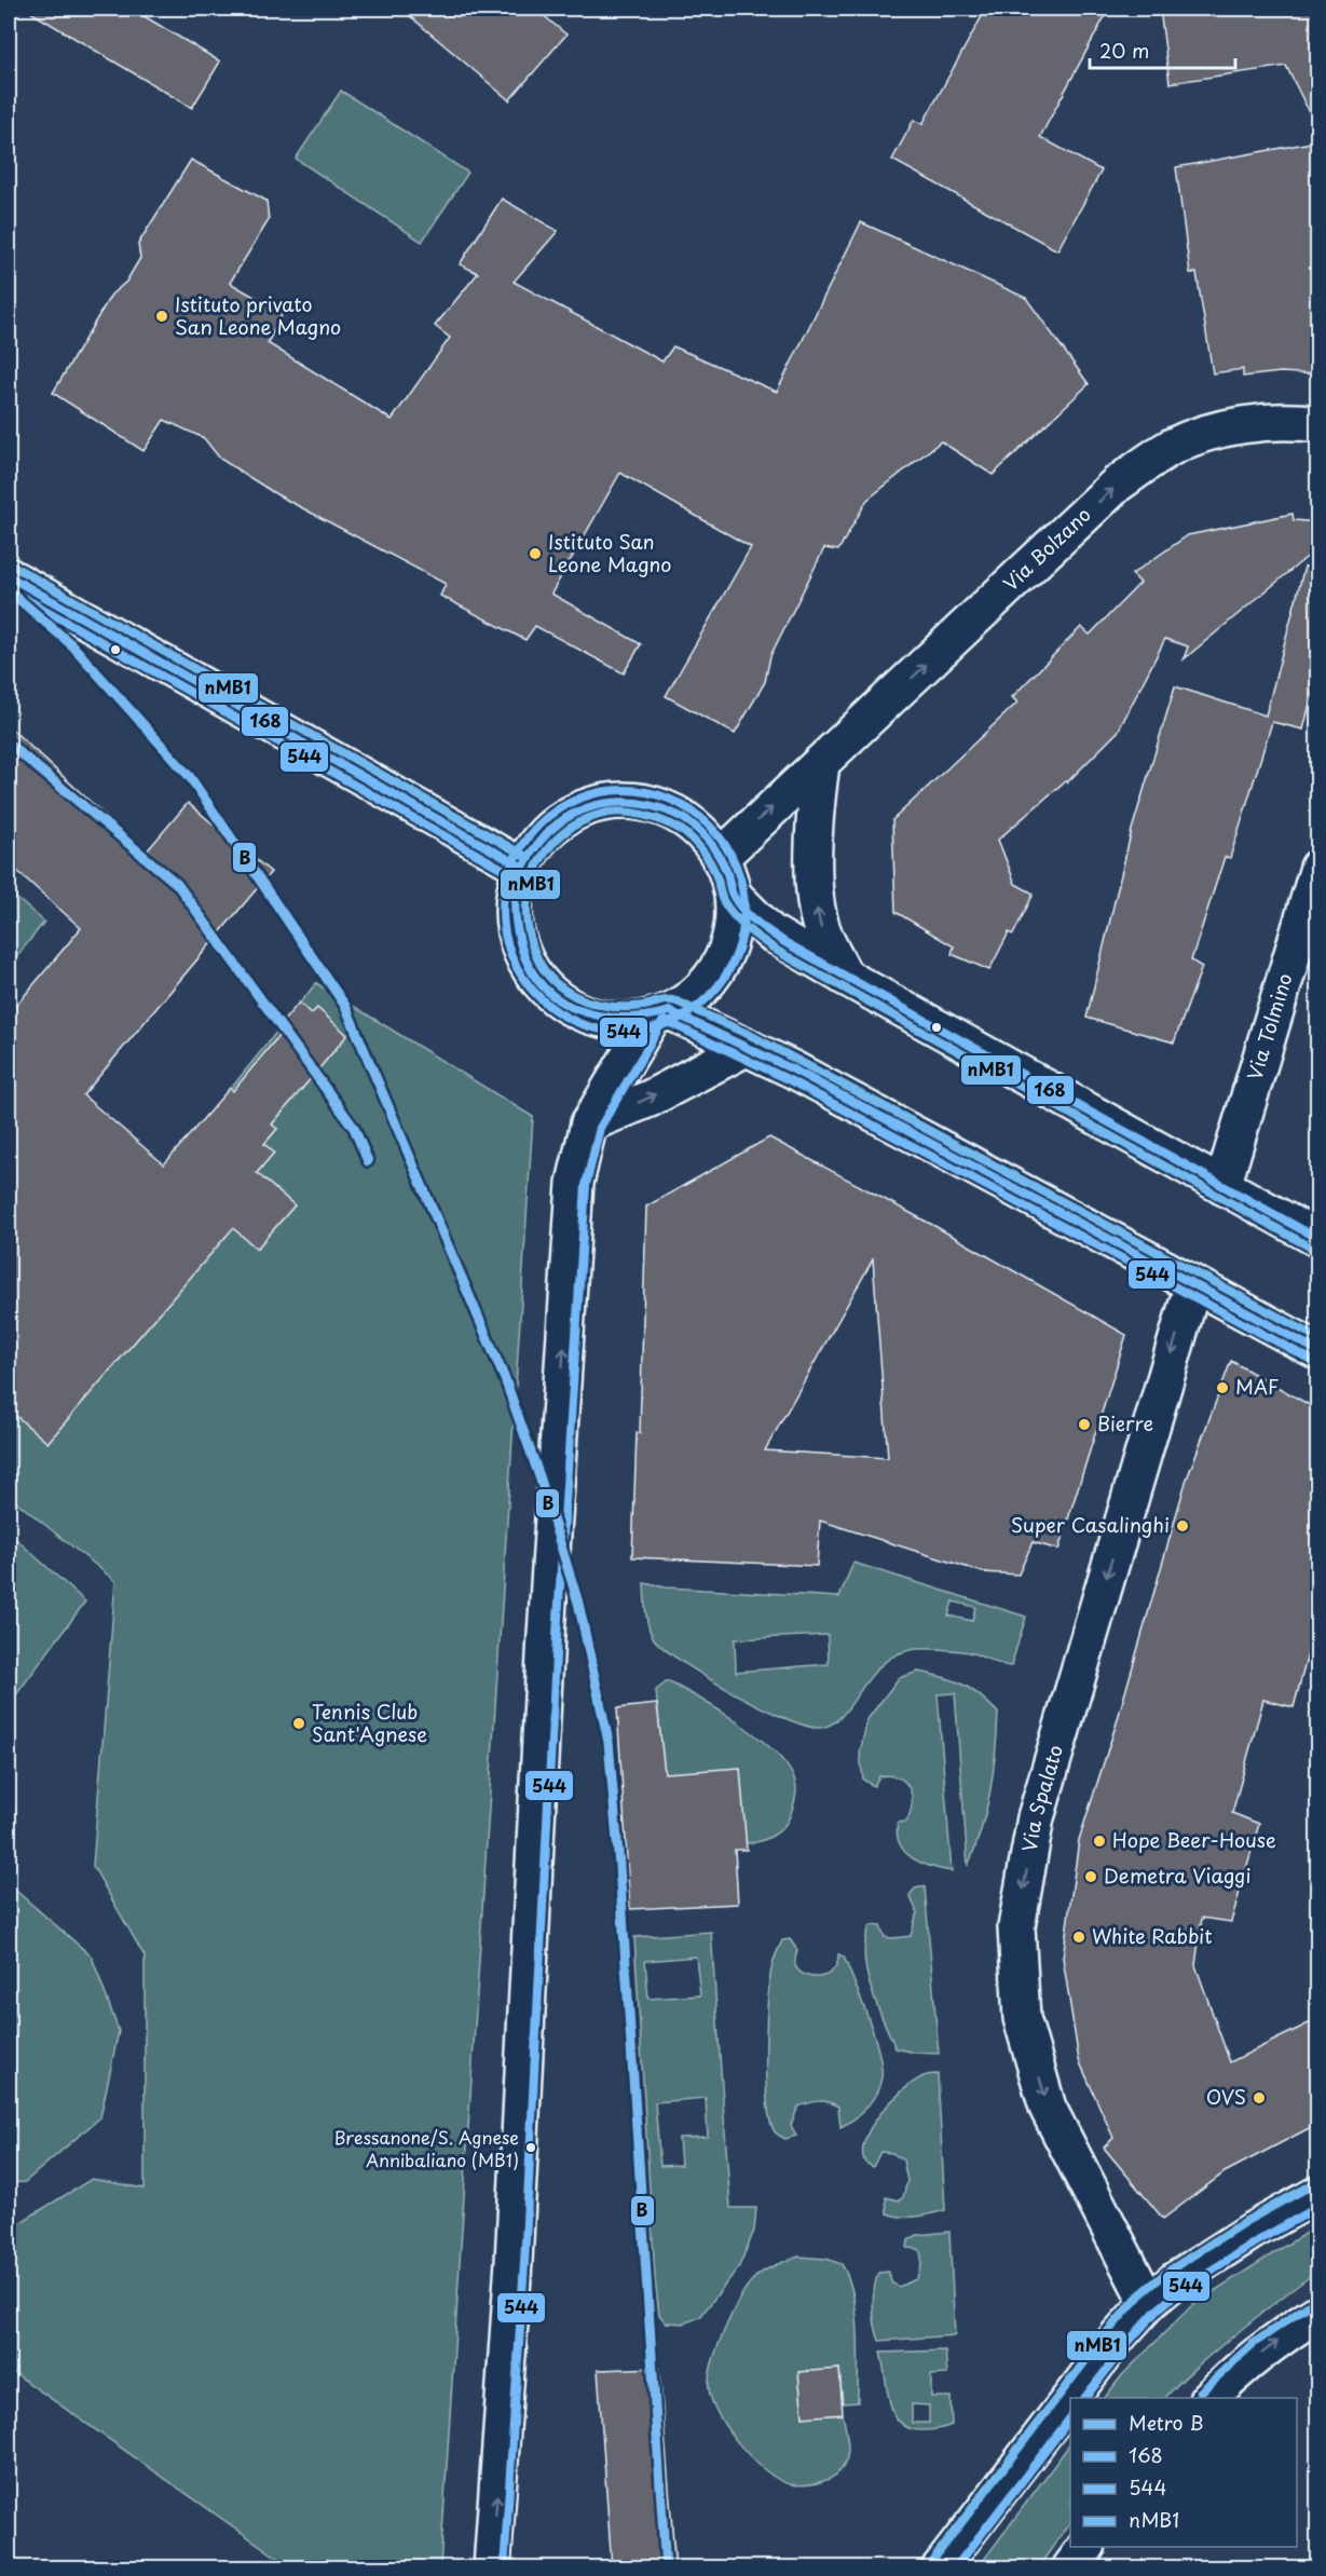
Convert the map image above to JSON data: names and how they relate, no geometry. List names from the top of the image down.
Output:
{
  "streets": {
    "street": ["Via Bolzano", "Via Tolmino", "Via Spalato"]
  },
  "one_way": ["Via Bolzano", "Via Spalato"],
  "places": [
    "Istituto privato San Leone Magno",
    "Istituto San Leone Magno",
    "MAF",
    "Bierre",
    "Super Casalinghi",
    "Tennis Club Sant'Agnese",
    "Hope Beer-House",
    "Demetra Viaggi",
    "White Rabbit",
    "OVS",
    "Bressanone/S. Agnese Annibaliano (MB1)"
  ],
  "lines": [
    "transit line nMB1",
    "transit line 168",
    "transit line 544",
    "metro line B"
  ],
  "legend": [
    "Metro B",
    "168",
    "544",
    "nMB1"
  ],
  "scale_bar": "20 m"
}
